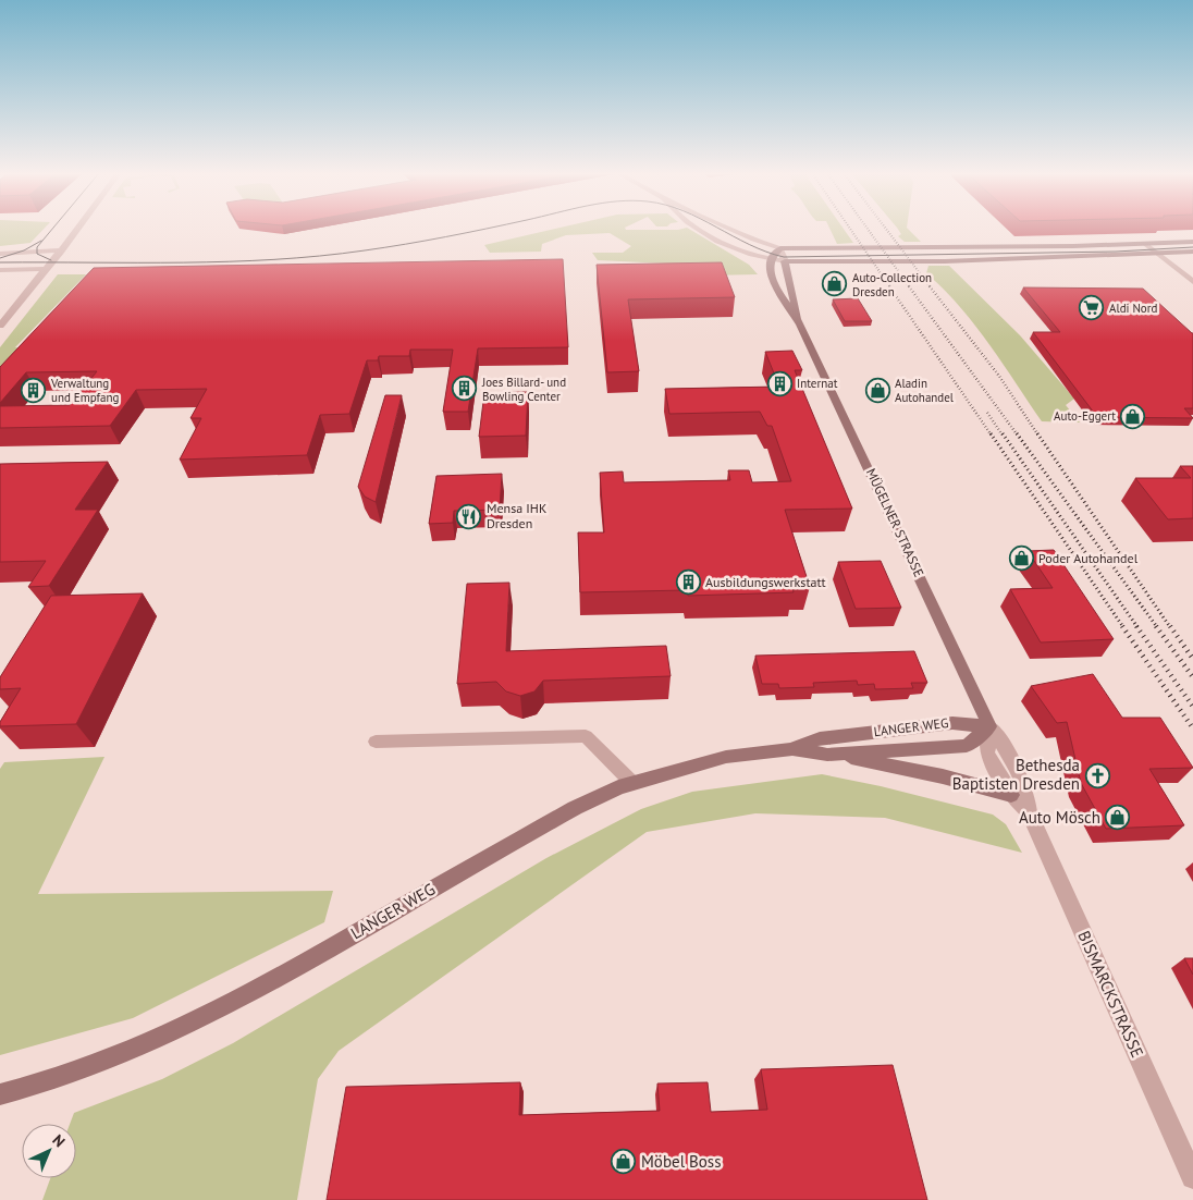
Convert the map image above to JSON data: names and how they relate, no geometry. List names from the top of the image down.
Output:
{
  "streets": {
    "main road": ["MÜGELNER STRASSE", "LANGER WEG"],
    "street": ["BISMARCKSTRASSE"]
  },
  "crossings": [
    ["MÜGELNER STRASSE", "LANGER WEG"],
    ["MÜGELNER STRASSE", "BISMARCKSTRASSE"],
    ["LANGER WEG", "BISMARCKSTRASSE"]
  ],
  "places": {
    "shop": [
      "Auto-Collection Dresden",
      "Aladin Autohandel",
      "Auto-Eggert",
      "Poder Autohandel",
      "Auto Mösch",
      "Möbel Boss"
    ],
    "supermarket": ["Aldi Nord"],
    "building": [
      "Internat",
      "Joes Billard- und Bowling Center",
      "Verwaltung und Empfang",
      "Ausbildungswerkstatt"
    ],
    "restaurant": ["Mensa IHK Dresden"],
    "church": ["Bethesda Baptisten Dresden"]
  },
  "north": "top right"
}
